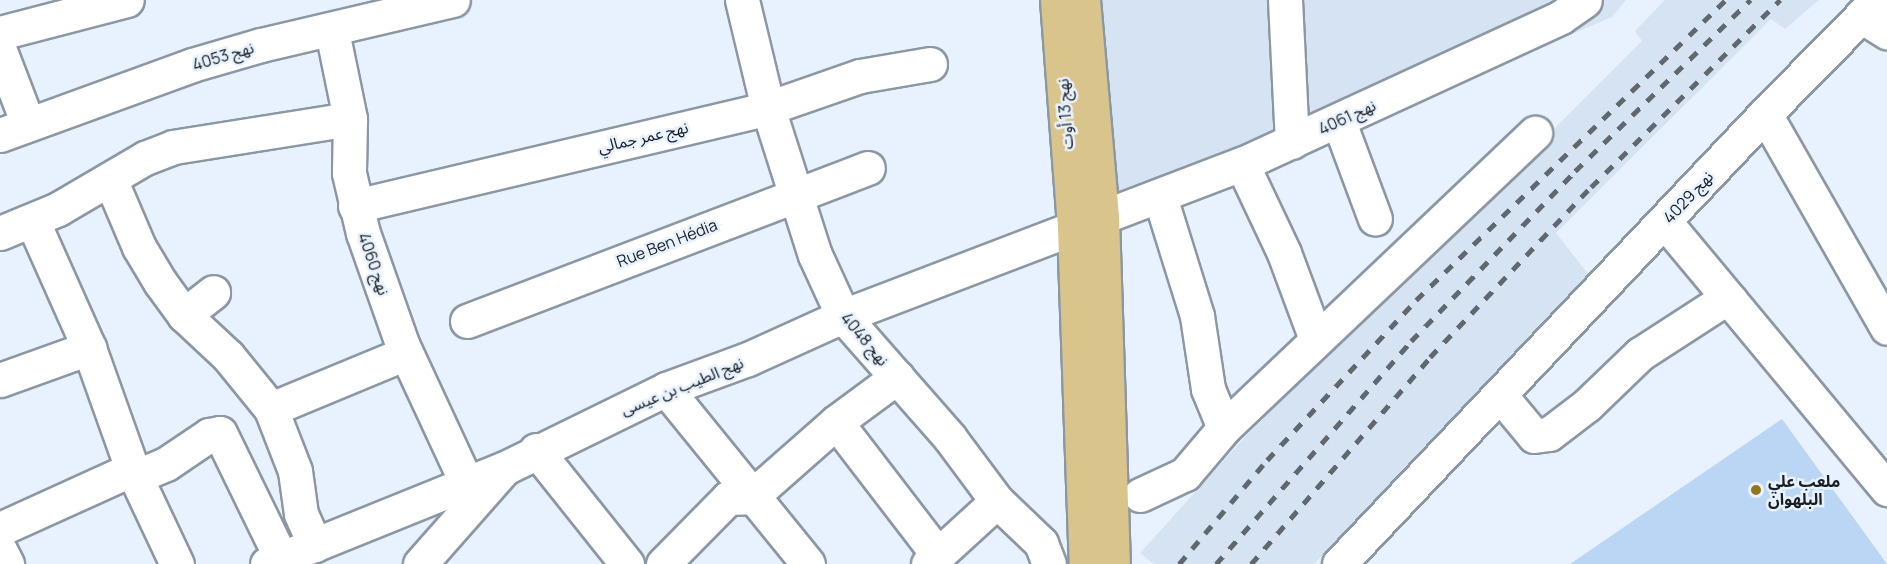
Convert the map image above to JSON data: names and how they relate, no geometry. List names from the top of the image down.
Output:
{
  "streets": {
    "main road": ["نهج 13 أوت"],
    "street": [
      "نهج 4053",
      "نهج 4061",
      "نهج عمر جمالي",
      "نهج 4029",
      "Rue Ben Hédia",
      "نهج 4060",
      "نهج 4048",
      "نهج الطيب بن عيسى"
    ]
  },
  "crossings": [
    ["نهج 4053", "نهج 4060"],
    ["نهج 13 أوت", "نهج 4061"],
    ["نهج 13 أوت", "نهج الطيب بن عيسى"],
    ["نهج 4061", "نهج الطيب بن عيسى"],
    ["نهج عمر جمالي", "نهج 4060"],
    ["نهج عمر جمالي", "نهج 4048"],
    ["Rue Ben Hédia", "نهج 4048"],
    ["نهج 4060", "نهج الطيب بن عيسى"],
    ["نهج 4048", "نهج الطيب بن عيسى"]
  ],
  "places": ["ملعب علي البلهوان"]
}
